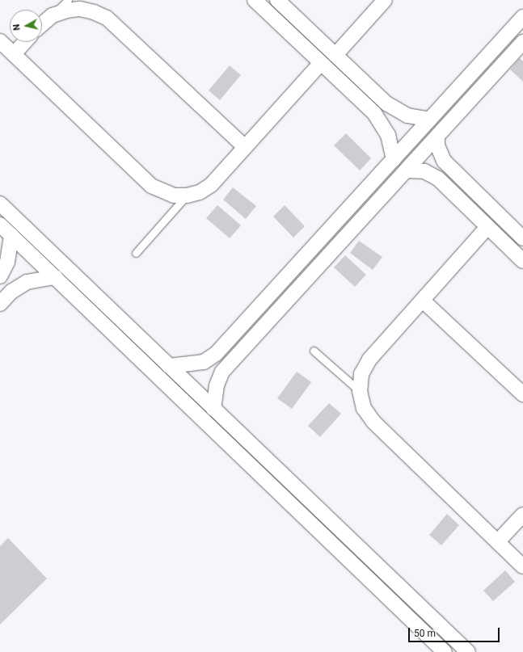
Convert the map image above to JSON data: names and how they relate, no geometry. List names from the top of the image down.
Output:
{
  "scale_bar": "50 m",
  "north": "left"
}
